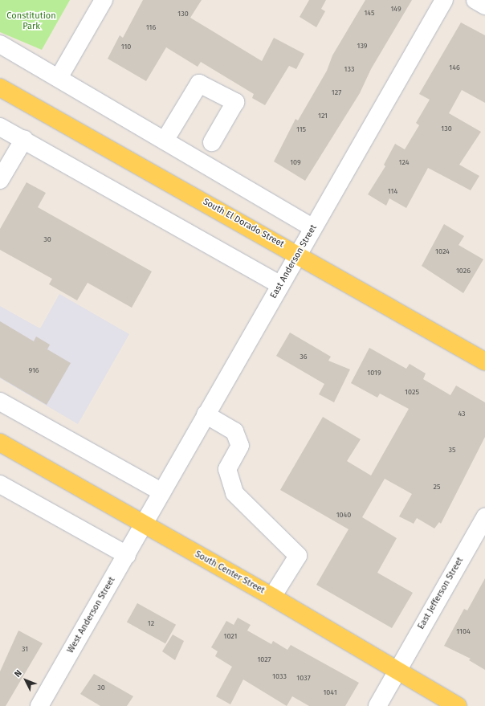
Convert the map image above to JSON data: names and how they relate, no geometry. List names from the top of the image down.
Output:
{
  "streets": {
    "main road": ["South El Dorado Street", "South Center Street"],
    "street": ["East Anderson Street", "East Jefferson Street", "West Anderson Street"]
  },
  "crossings": [
    ["South El Dorado Street", "East Anderson Street"],
    ["East Anderson Street", "South Center Street"],
    ["East Anderson Street", "West Anderson Street"],
    ["South Center Street", "East Jefferson Street"],
    ["South Center Street", "West Anderson Street"]
  ],
  "parks": ["Constitution Park"],
  "house_numbers": [
    "149",
    "145",
    "130",
    "116",
    "139",
    "110",
    "146",
    "133",
    "127",
    "121",
    "130",
    "115",
    "109",
    "124",
    "114",
    "30",
    "1024",
    "1026",
    "36",
    "916",
    "1019",
    "1025",
    "43",
    "35",
    "25",
    "1040",
    "12",
    "1104",
    "1021",
    "31",
    "1027",
    "1033",
    "1037",
    "30",
    "1041"
  ],
  "north": "top left"
}
